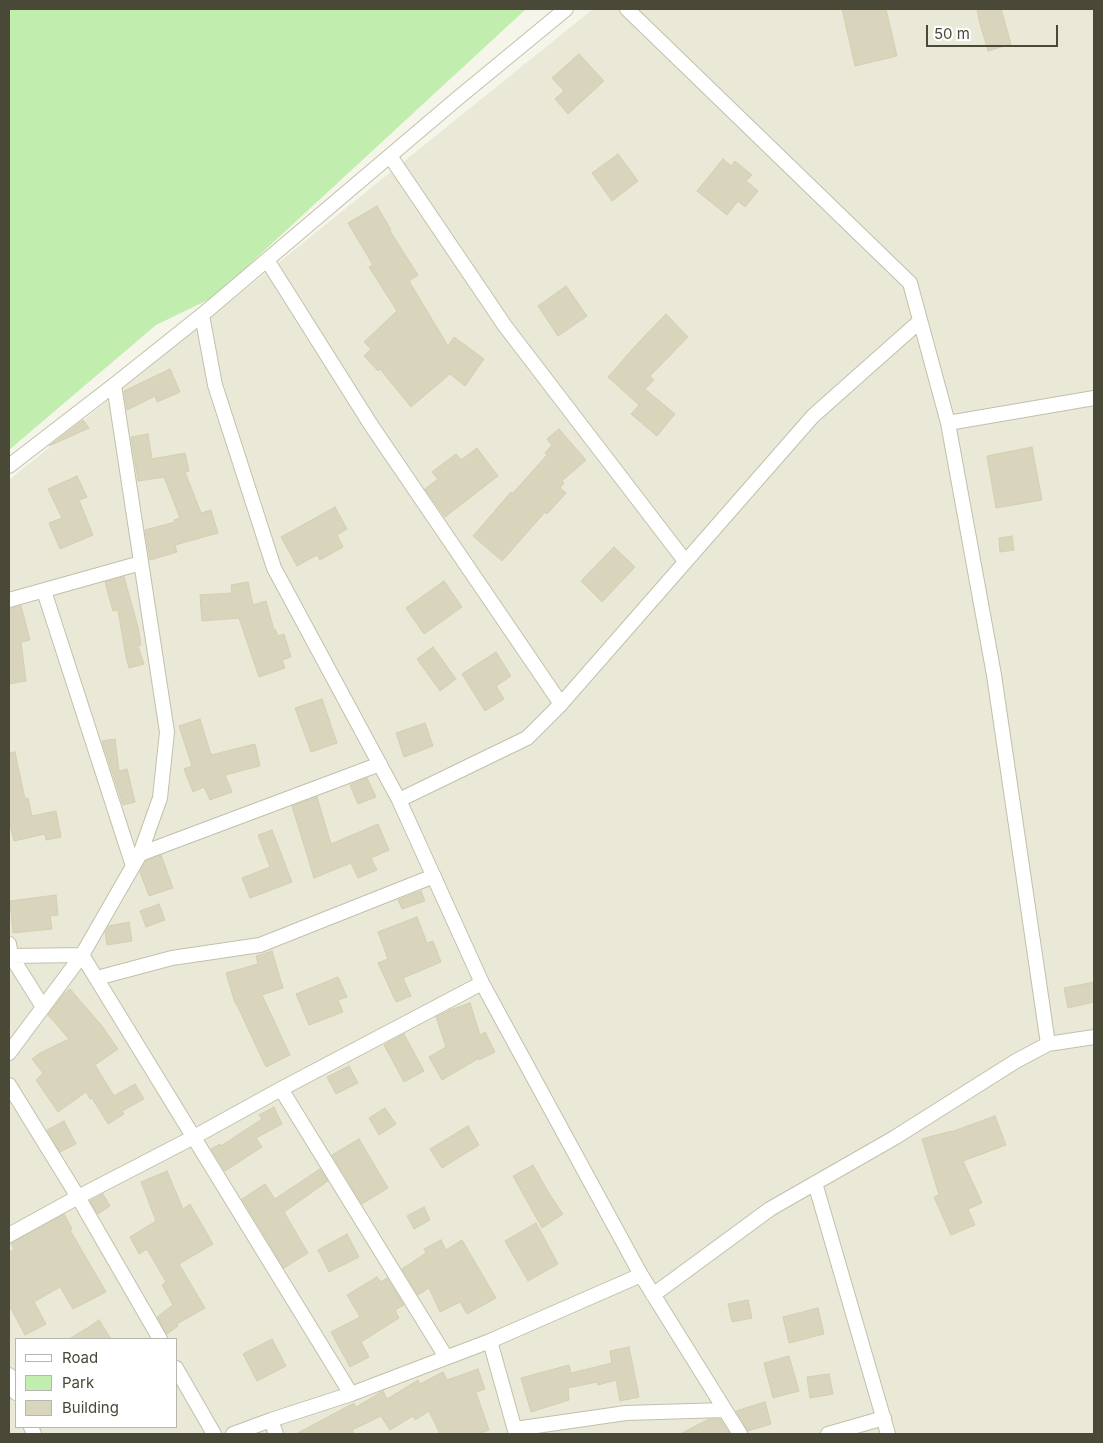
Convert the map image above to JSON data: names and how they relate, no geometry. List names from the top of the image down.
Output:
{
  "legend": ["Road", "Park", "Building"],
  "scale_bar": "50 m"
}
